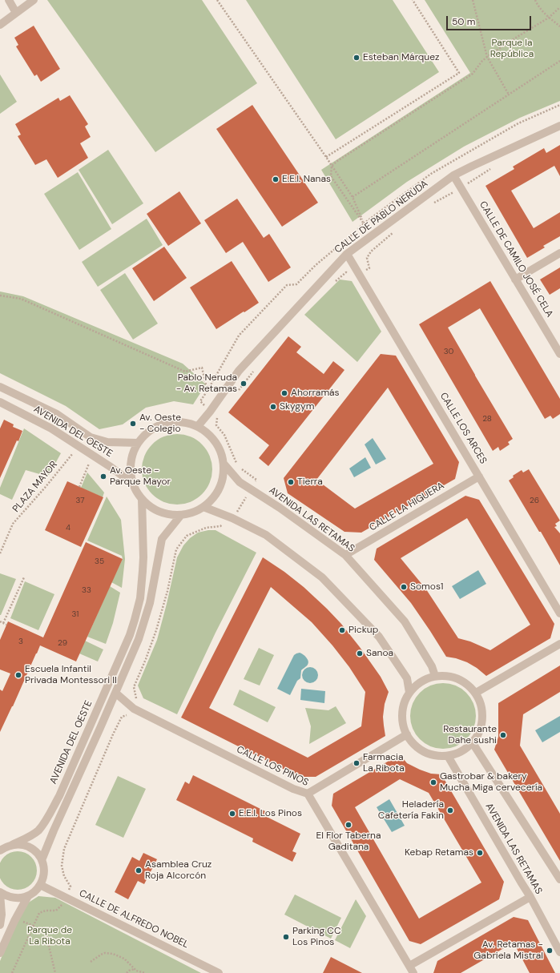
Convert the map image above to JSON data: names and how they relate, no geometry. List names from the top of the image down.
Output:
{
  "streets": {
    "street": [
      "CALLE DE PABLO NERUDA",
      "CALLE DE CAMILO JOSÉ CELA",
      "CALLE LOS ARCES",
      "AVENIDA DEL OESTE",
      "CALLE LA HIGUERA",
      "AVENIDA LAS RETAMAS",
      "CALLE LOS PINOS",
      "CALLE DE ALFREDO NOBEL"
    ],
    "path": ["PLAZA MAYOR"]
  },
  "crossings": [
    ["CALLE DE PABLO NERUDA", "CALLE DE CAMILO JOSÉ CELA"],
    ["CALLE DE PABLO NERUDA", "CALLE LOS ARCES"],
    ["CALLE DE PABLO NERUDA", "AVENIDA DEL OESTE"],
    ["CALLE DE PABLO NERUDA", "AVENIDA LAS RETAMAS"],
    ["CALLE LOS ARCES", "CALLE LA HIGUERA"],
    ["AVENIDA DEL OESTE", "AVENIDA LAS RETAMAS"],
    ["AVENIDA DEL OESTE", "CALLE LOS PINOS"],
    ["CALLE LA HIGUERA", "AVENIDA LAS RETAMAS"]
  ],
  "parks": ["Parque la República", "Parque de La Ribota"],
  "places": [
    "Esteban Márquez",
    "E.E.I. Nanas",
    "Pablo Neruda - Av. Retamas",
    "Ahorramás",
    "Skygym",
    "Av. Oeste - Colegio",
    "Av. Oeste - Parque Mayor",
    "Tierra",
    "Somos1",
    "Pickup",
    "Sanoa",
    "Escuela Infantil Privada Montessori II",
    "Restaurante Dahe sushi",
    "Farmacia La Ribota",
    "Gastrobar & bakery Mucha Miga cervecería",
    "Heladería Cafetería Fakin",
    "E.E.I. Los Pinos",
    "El Flor Taberna Gaditana",
    "Kebap Retamas",
    "Asamblea Cruz Roja Alcorcón",
    "Parking CC Los Pinos",
    "Av. Retamas - Gabriela Mistral"
  ],
  "house_numbers": [
    "30",
    "28",
    "37",
    "26",
    "4",
    "35",
    "33",
    "31",
    "3",
    "29"
  ],
  "scale_bar": "50 m"
}
